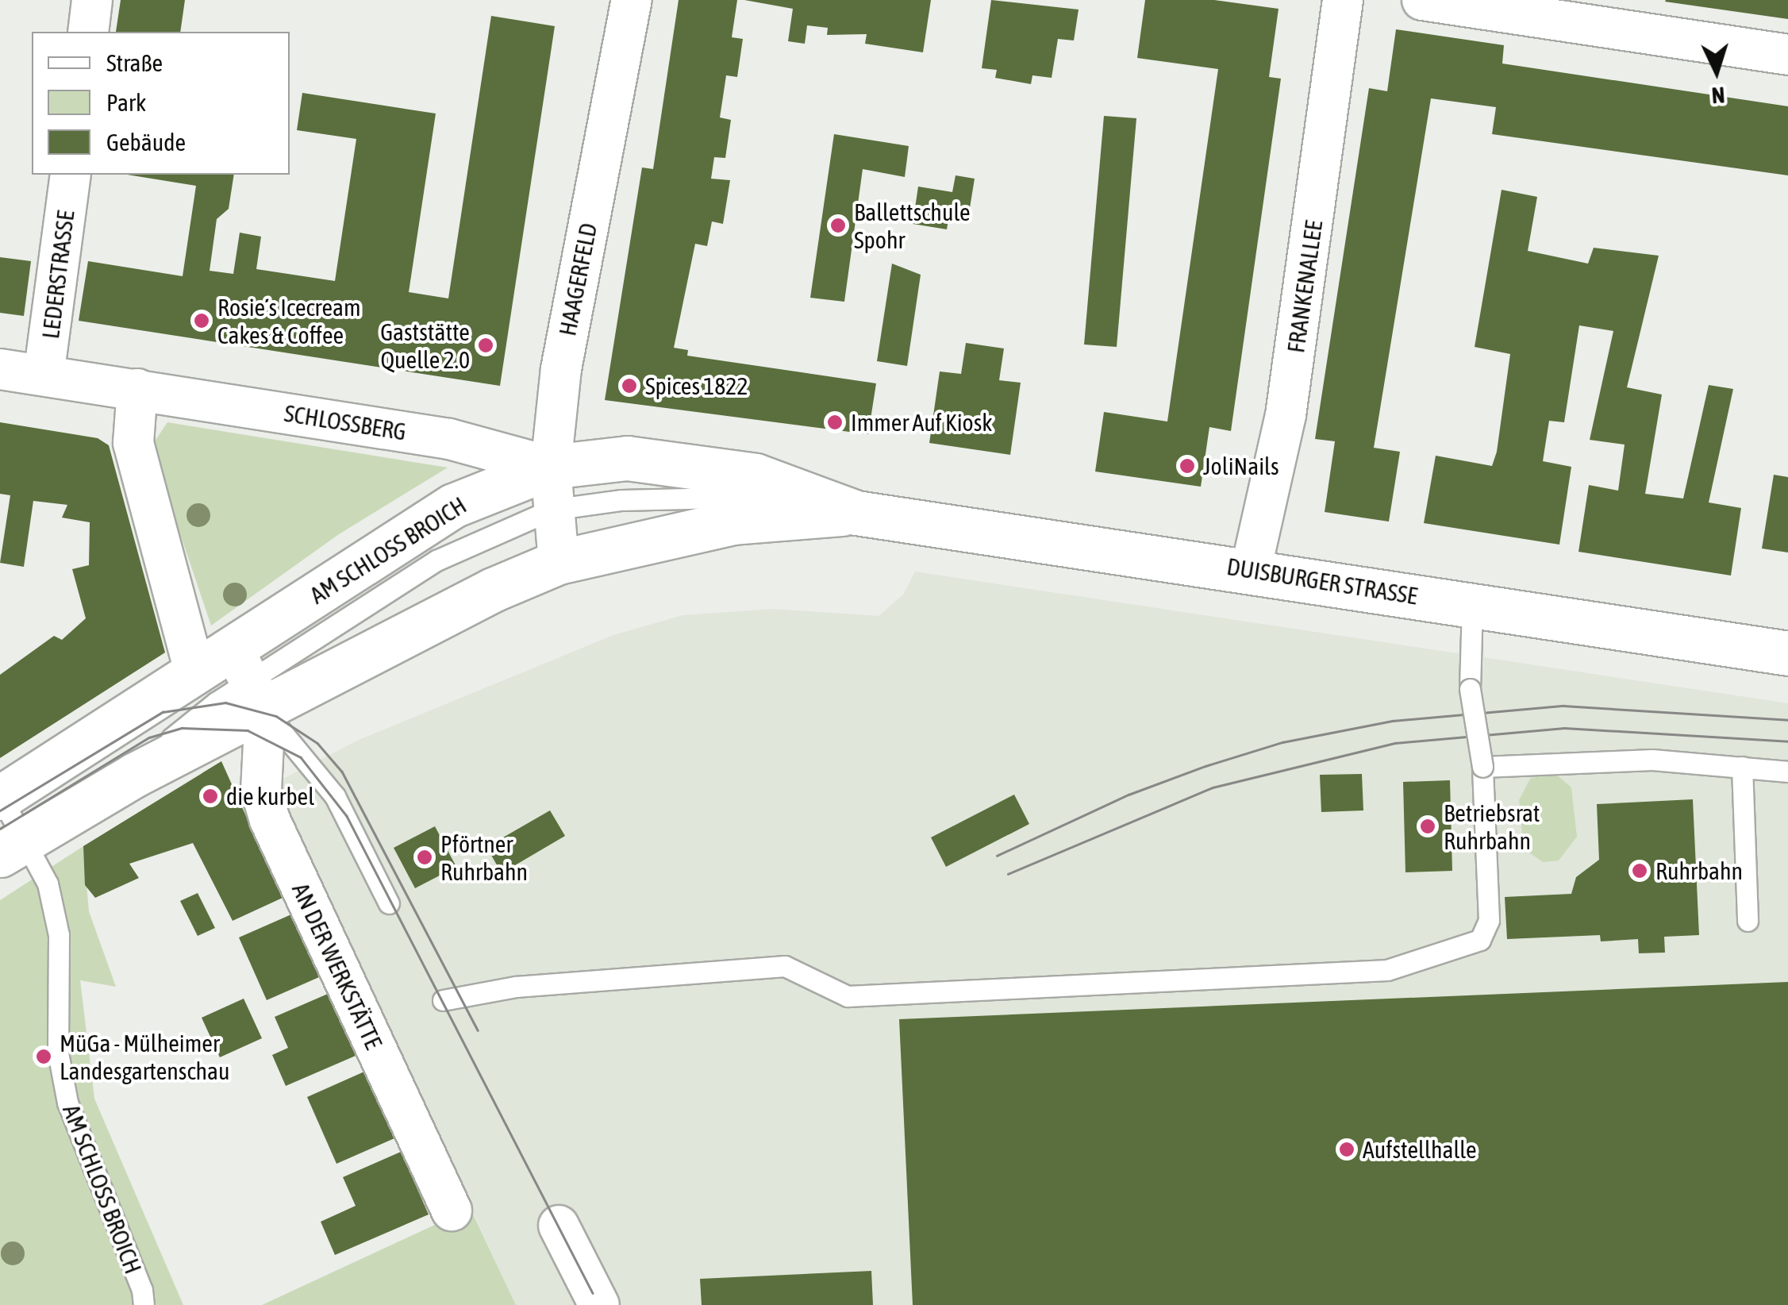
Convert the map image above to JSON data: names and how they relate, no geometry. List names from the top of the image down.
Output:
{
  "streets": {
    "main road": ["AM SCHLOSS BROICH", "DUISBURGER STRASSE"],
    "street": [
      "LEDERSTRASSE",
      "HAAGERFELD",
      "FRANKENALLEE",
      "SCHLOSSBERG",
      "AN DER WERKSTÄTTE"
    ]
  },
  "crossings": [
    ["LEDERSTRASSE", "SCHLOSSBERG"],
    ["HAAGERFELD", "SCHLOSSBERG"],
    ["HAAGERFELD", "AM SCHLOSS BROICH"],
    ["HAAGERFELD", "DUISBURGER STRASSE"],
    ["FRANKENALLEE", "DUISBURGER STRASSE"],
    ["SCHLOSSBERG", "AM SCHLOSS BROICH"],
    ["SCHLOSSBERG", "DUISBURGER STRASSE"],
    ["AM SCHLOSS BROICH", "DUISBURGER STRASSE"],
    ["AM SCHLOSS BROICH", "AN DER WERKSTÄTTE"]
  ],
  "places": [
    "Ballettschule Spohr",
    "Rosie´s Icecream Cakes & Coffee",
    "Gaststätte Quelle 2.0",
    "Spices 1822",
    "Immer Auf Kiosk",
    "JoliNails",
    "die kurbel",
    "Betriebsrat Ruhrbahn",
    "Pförtner Ruhrbahn",
    "Ruhrbahn",
    "MüGa - Mülheimer Landesgartenschau",
    "Aufstellhalle"
  ],
  "legend": ["Straße", "Park", "Gebäude"],
  "north": "bottom"
}
